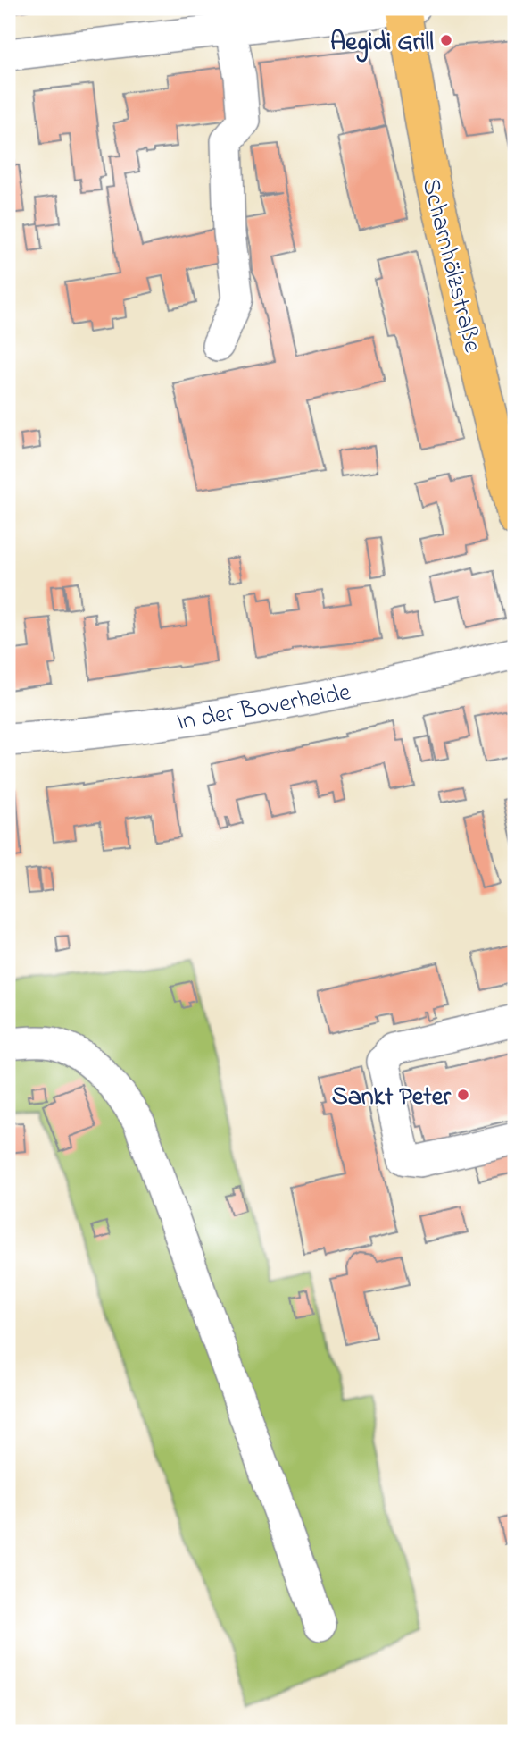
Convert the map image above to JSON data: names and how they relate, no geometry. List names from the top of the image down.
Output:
{
  "streets": {
    "main road": ["Scharnhölzstraße"],
    "street": ["In der Boverheide"]
  },
  "places": ["Aegidi Grill", "Sankt Peter"]
}
